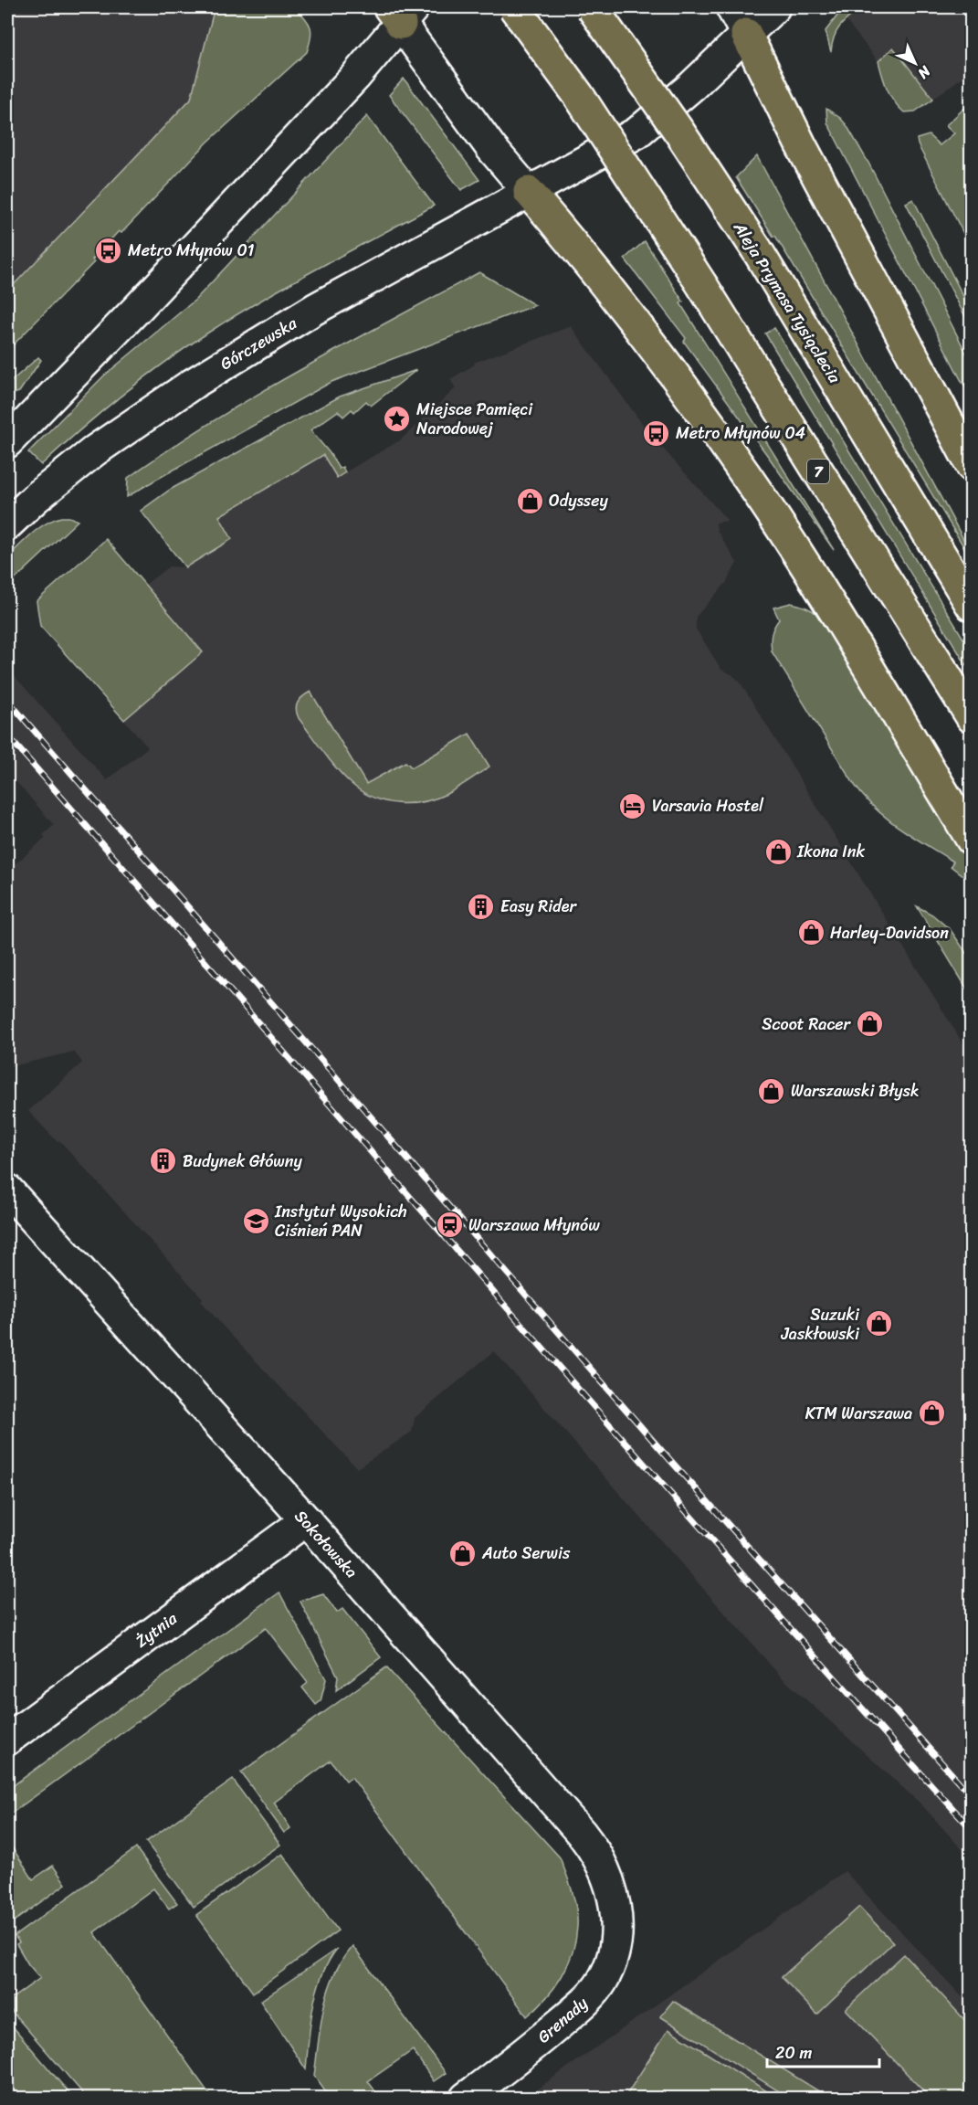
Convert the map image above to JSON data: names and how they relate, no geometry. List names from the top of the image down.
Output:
{
  "streets": {
    "main road": [
      "Aleja Prymasa Tysiąclecia",
      "Górczewska",
      "7",
      "Sokołowska",
      "Żytnia",
      "Grenady"
    ]
  },
  "crossings": [
    ["Sokołowska", "Żytnia"],
    ["Sokołowska", "Grenady"]
  ],
  "places": {
    "bus stop": ["Metro Młynów 01", "Metro Młynów 04"],
    "place": ["Miejsce Pamięci Narodowej"],
    "shop": [
      "Odyssey",
      "Ikona Ink",
      "Harley-Davidson",
      "Scoot Racer",
      "Warszawski Błysk",
      "Suzuki Jaskłowski",
      "KTM Warszawa",
      "Auto Serwis"
    ],
    "hotel": ["Varsavia Hostel"],
    "building": ["Easy Rider", "Budynek Główny"],
    "school or university": ["Instytut Wysokich Ciśnień PAN"],
    "station": ["Warszawa Młynów"]
  },
  "scale_bar": "20 m",
  "north": "bottom right"
}
